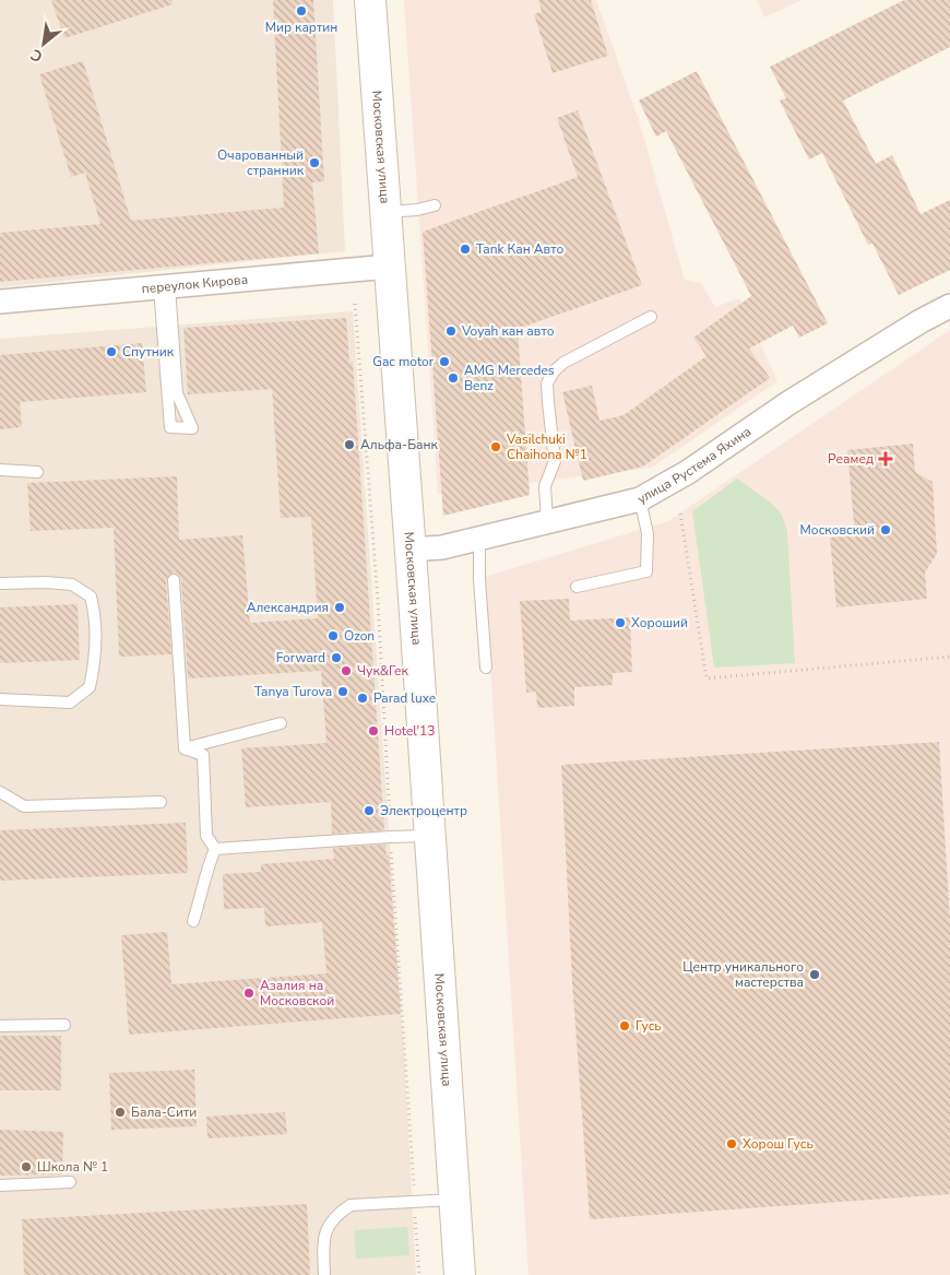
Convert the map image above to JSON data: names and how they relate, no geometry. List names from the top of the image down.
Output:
{
  "streets": {
    "street": ["Московская улица", "переулок Кирова", "улица Рустема Яхина"]
  },
  "crossings": [
    ["Московская улица", "переулок Кирова"],
    ["Московская улица", "улица Рустема Яхина"]
  ],
  "places": {
    "other": [
      "Мир картин",
      "Очарованный странник",
      "Tank Кан Авто",
      "Voyah кан авто",
      "Спутник",
      "Gac motor",
      "AMG Mercedes Benz",
      "Альфа-Банк",
      "Vasilchuki Chaihona №1",
      "Московский",
      "Александрия",
      "Хороший",
      "Ozon",
      "Forward",
      "Чук&Гек",
      "Tanya Turova",
      "Parad luxe",
      "Hotel'13",
      "Электроцентр",
      "Центр уникального мастерства",
      "Азалия на Московской",
      "Гусь",
      "Бала-Сити",
      "Хорош Гусь",
      "Школа № 1"
    ],
    "health": ["Реамед"]
  },
  "north": "bottom left"
}
